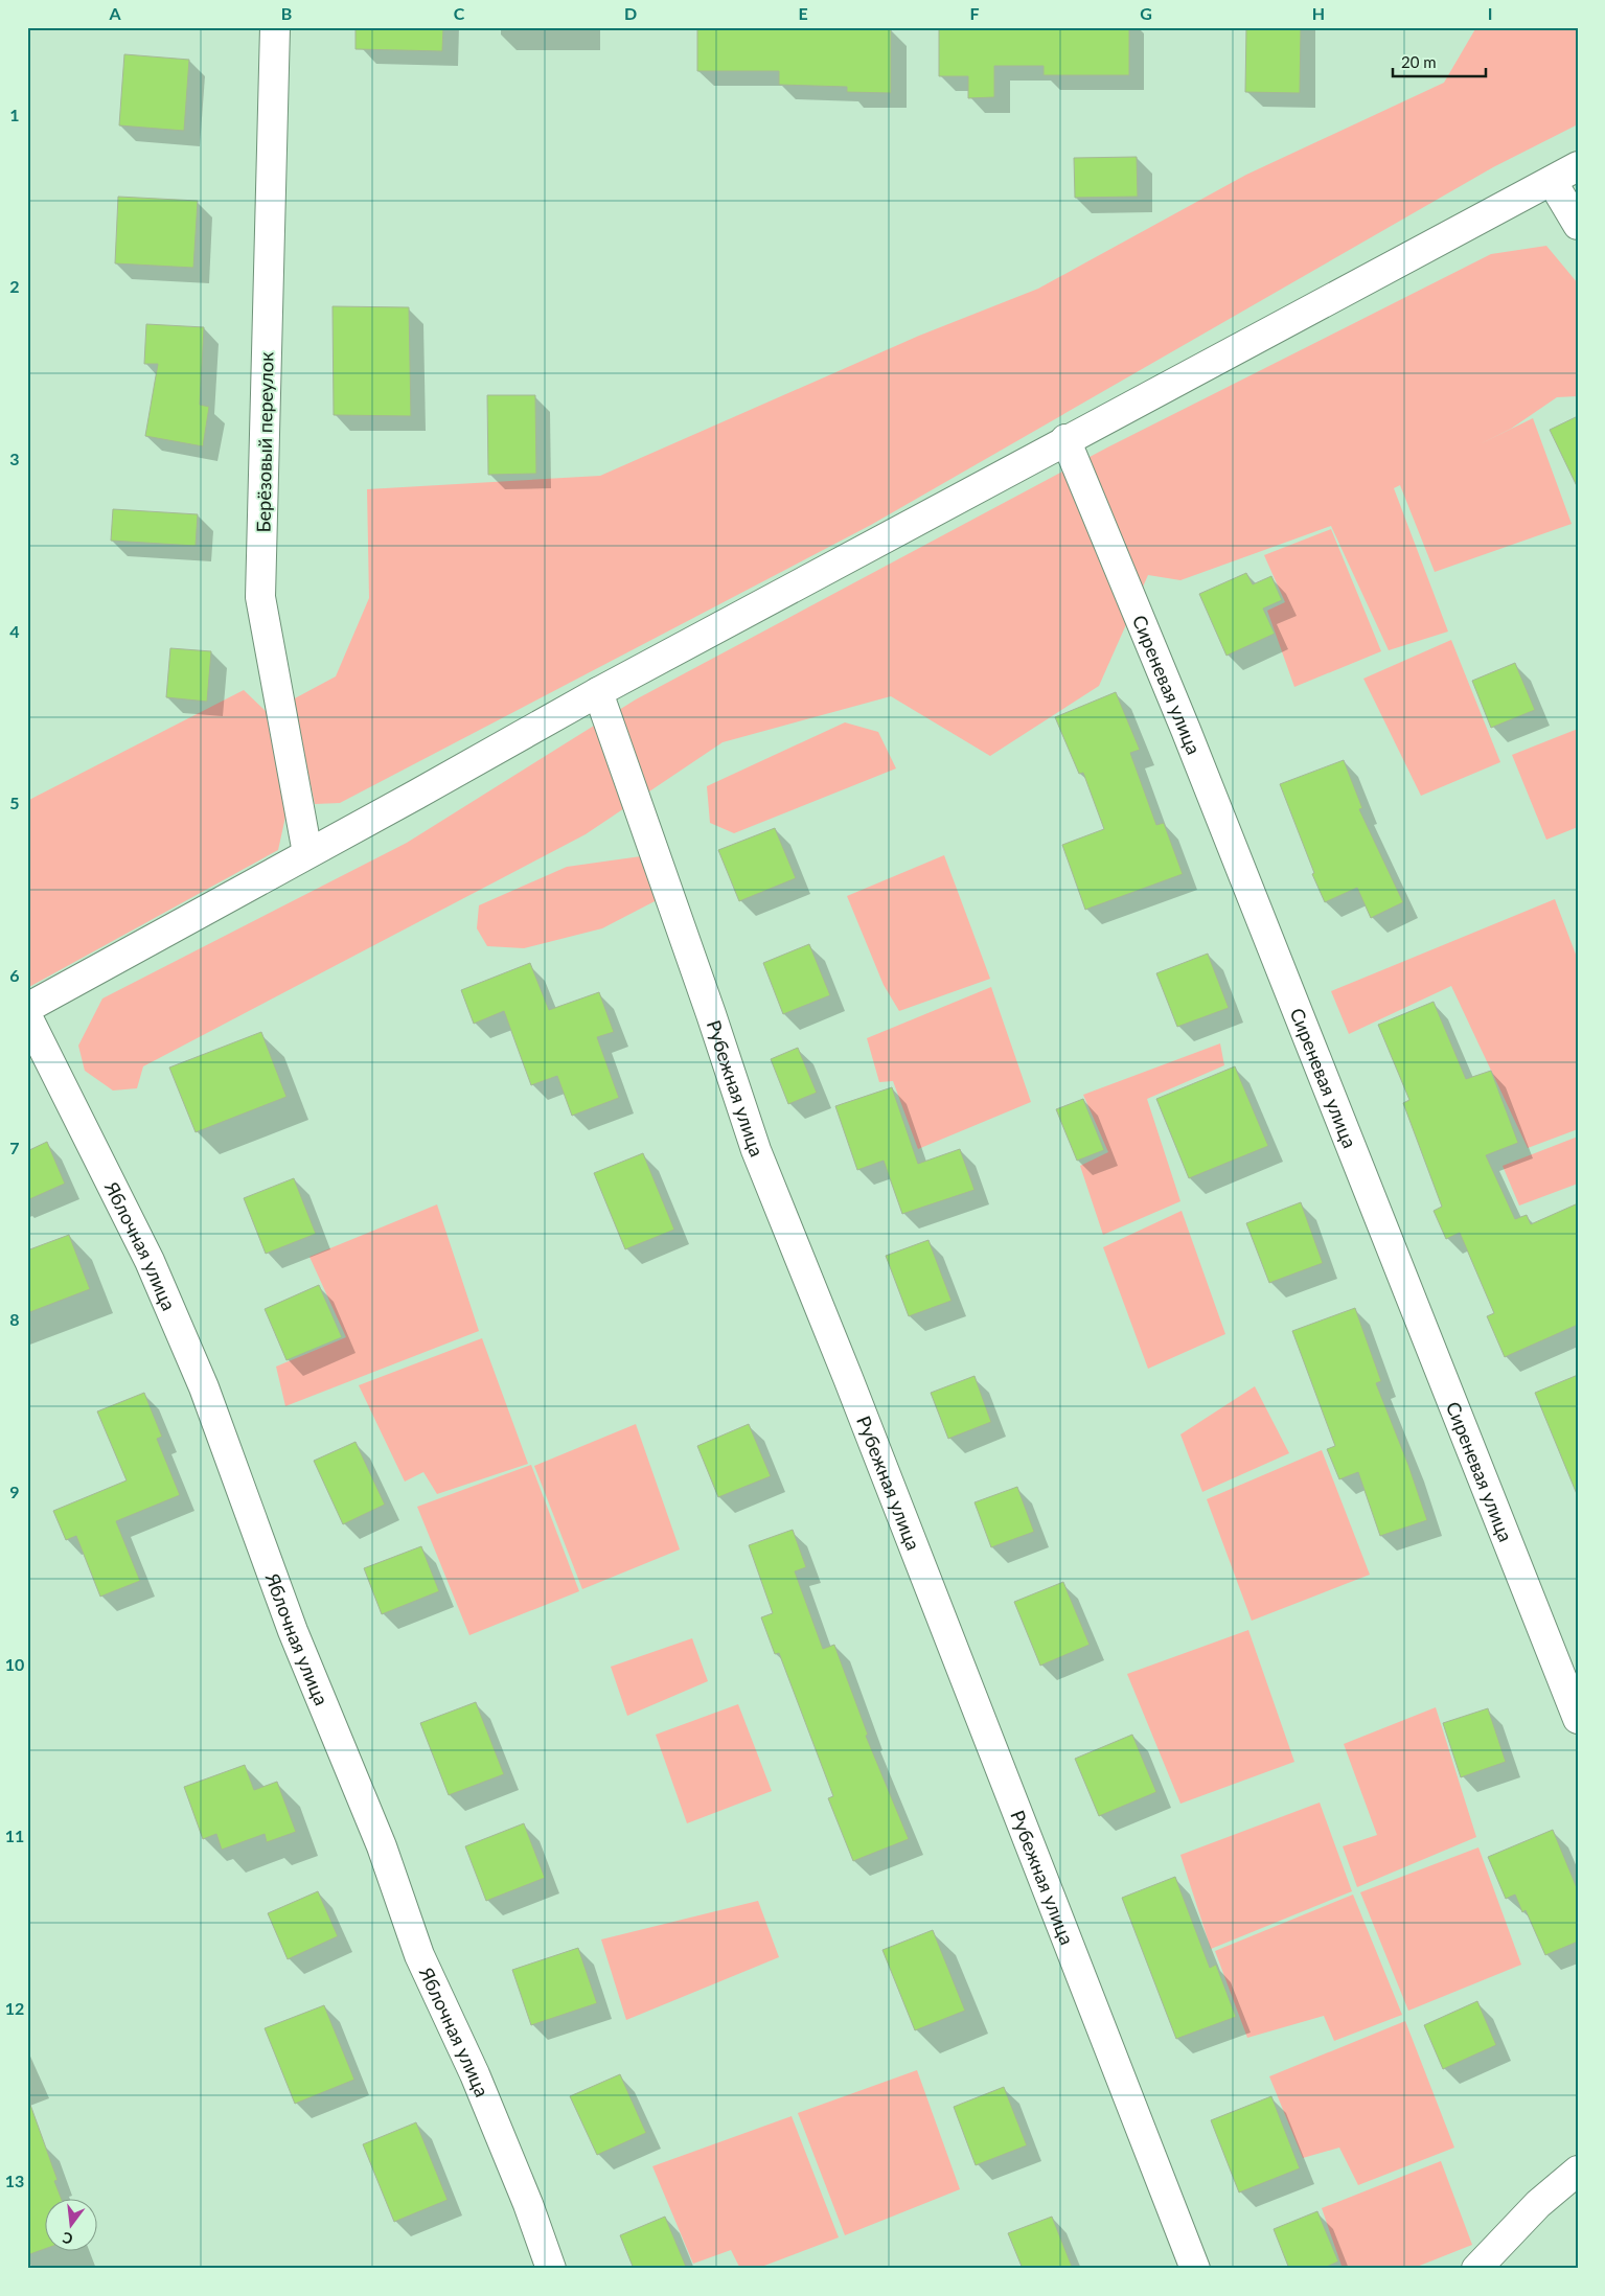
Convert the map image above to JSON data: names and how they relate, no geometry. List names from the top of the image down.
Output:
{
  "streets": {
    "street": [
      "Берёзовый переулок",
      "Сиреневая улица",
      "Рубежная улица",
      "Яблочная улица"
    ]
  },
  "scale_bar": "20 m",
  "north": "bottom",
  "grid": {
    "columns": [
      "A",
      "B",
      "C",
      "D",
      "E",
      "F",
      "G",
      "H",
      "I"
    ],
    "rows": [
      "1",
      "2",
      "3",
      "4",
      "5",
      "6",
      "7",
      "8",
      "9",
      "10",
      "11",
      "12",
      "13"
    ]
  }
}
